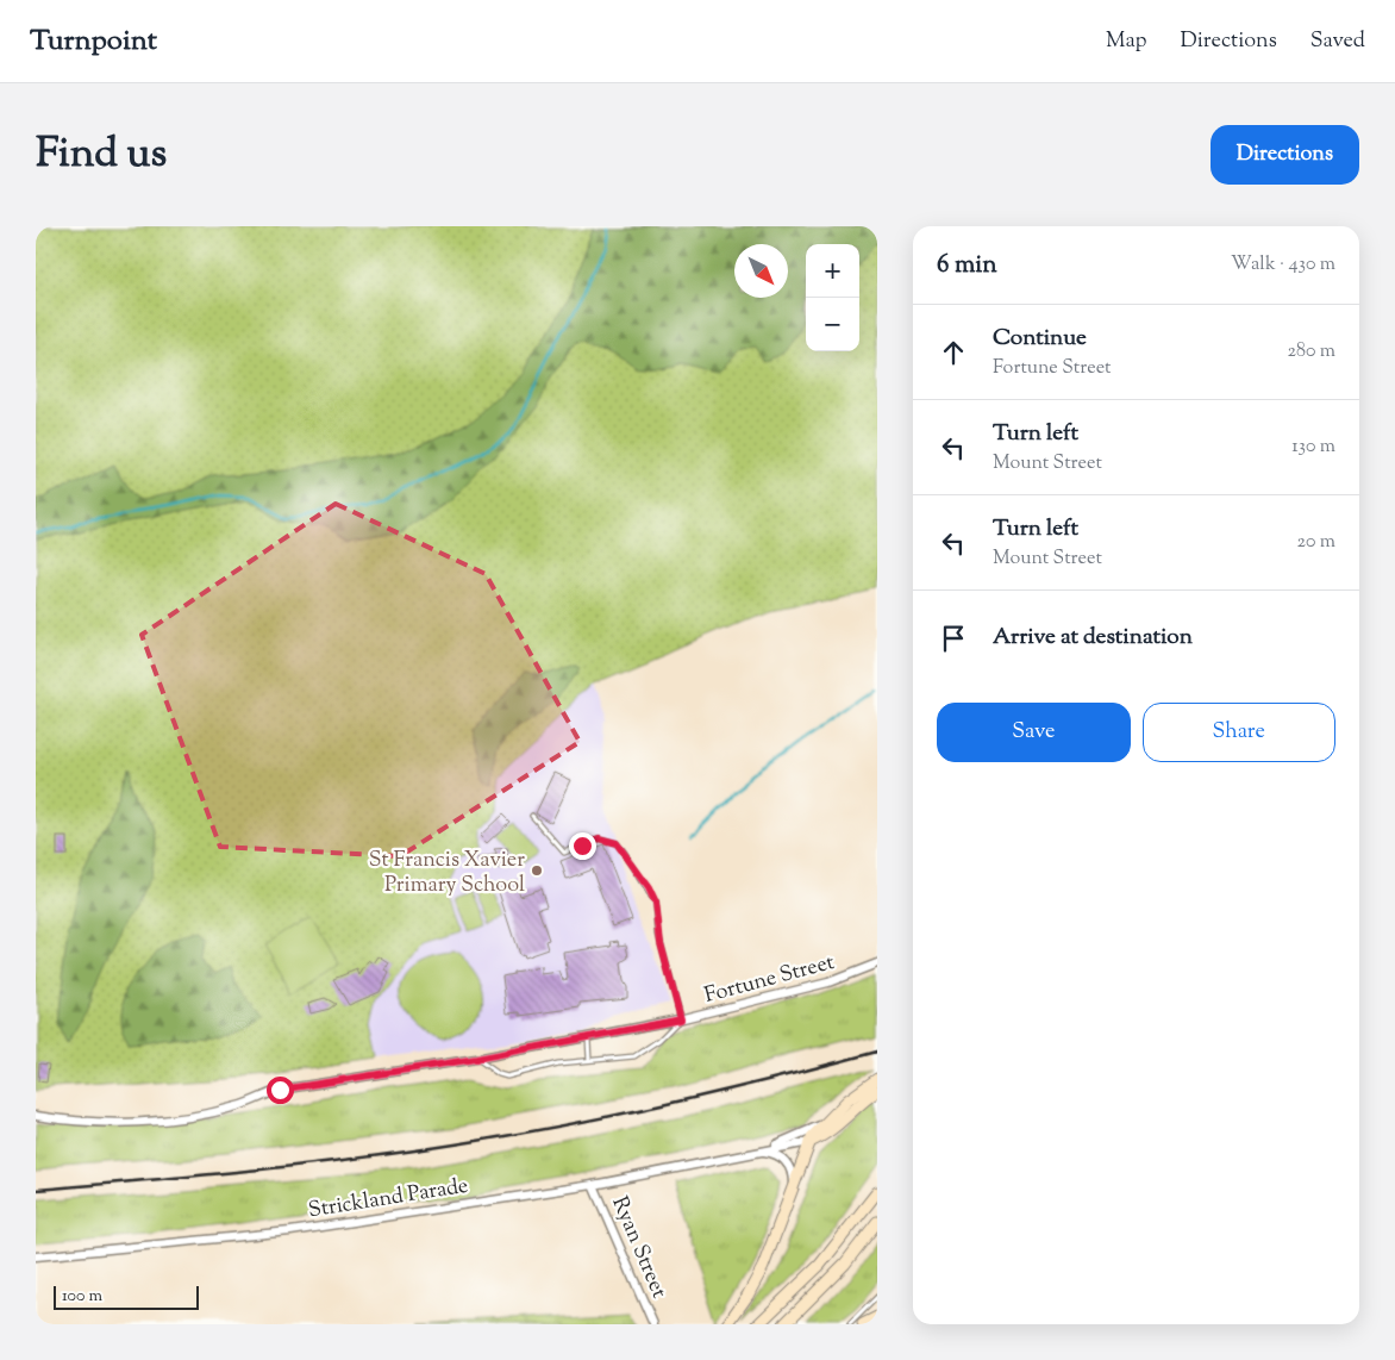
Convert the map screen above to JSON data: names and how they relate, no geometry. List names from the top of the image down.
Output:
{
  "streets": {
    "street": ["Fortune Street", "Strickland Parade", "Ryan Street"]
  },
  "crossings": [
    ["Strickland Parade", "Ryan Street"]
  ],
  "places": ["St Francis Xavier Primary School"],
  "scale_bar": "100 m",
  "north": "bottom right",
  "page": {
    "header": "Turnpoint",
    "nav": ["Map", "Directions", "Saved"],
    "title": "Find us",
    "buttons": [
      "Directions",
      ["Save", "Share"]
    ],
    "heading": ["6 min", "Walk · 430 m"],
    "map_buttons": ["+", "−"],
    "list": [
      ["Continue", "Fortune Street", "280 m"],
      ["Turn left", "Mount Street", "130 m"],
      ["Turn left", "Mount Street", "20 m"],
      "Arrive at destination"
    ],
    "scale": "100 m"
  }
}
